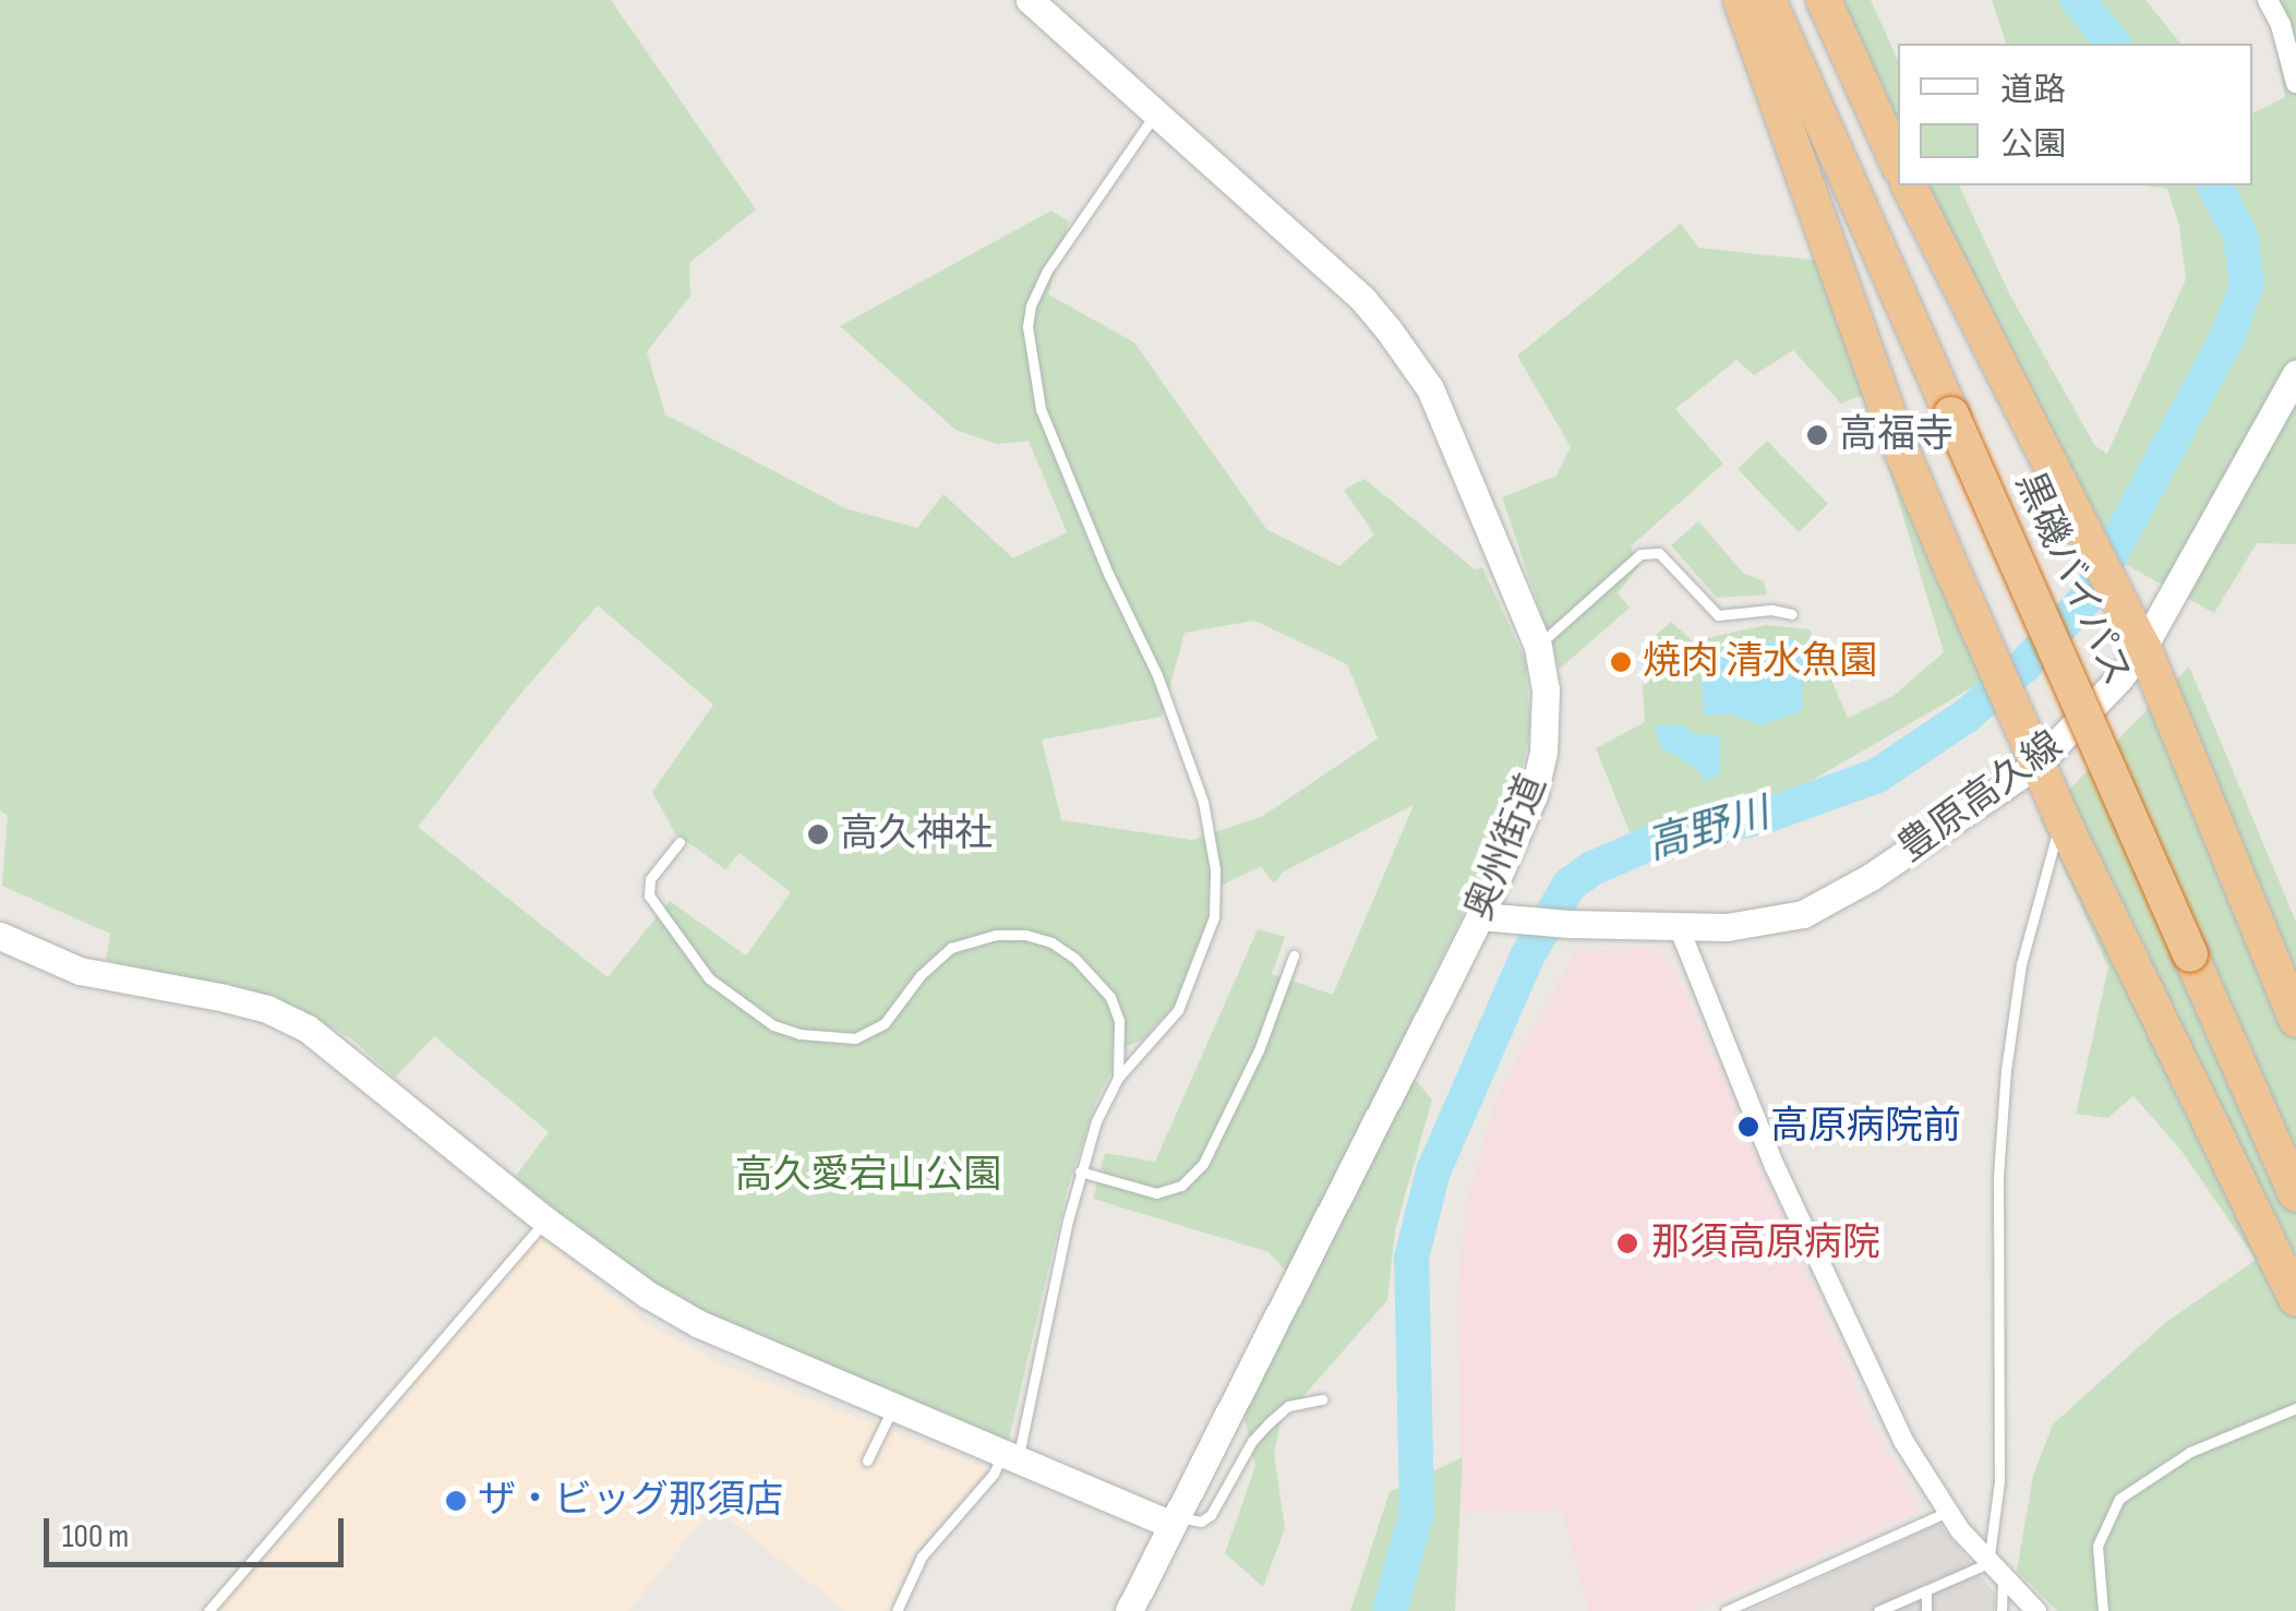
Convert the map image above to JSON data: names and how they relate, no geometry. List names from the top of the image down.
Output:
{
  "streets": {
    "highway": ["黒磯バイパス"],
    "main road": ["豊原高久線", "奥州街道"]
  },
  "crossings": [
    ["豊原高久線", "奥州街道"]
  ],
  "water": ["高野川"],
  "parks": ["高久愛宕山公園"],
  "places": [
    "高福寺",
    "焼肉 清水魚園",
    "高久神社",
    "高原病院前",
    "那須高原病院",
    "ザ・ビッグ那須店"
  ],
  "legend": ["道路", "公園"],
  "scale_bar": "100 m"
}
